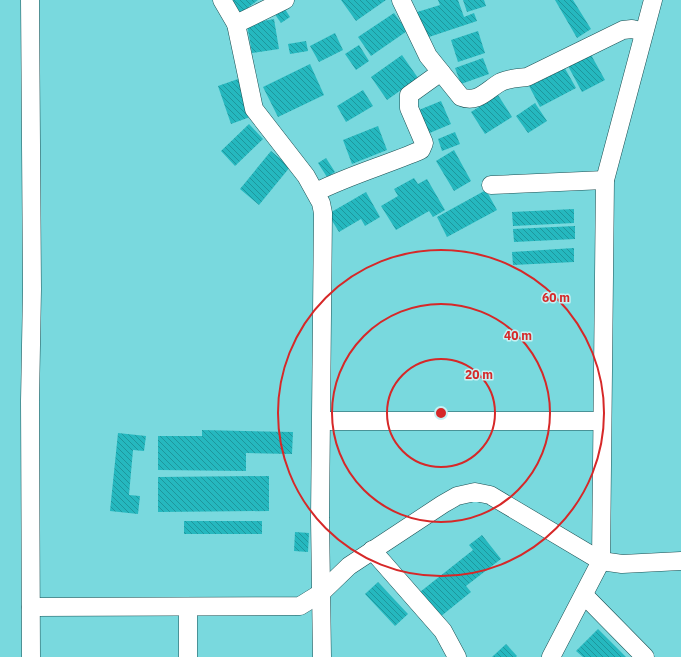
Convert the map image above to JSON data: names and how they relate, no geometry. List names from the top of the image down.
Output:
{
  "rings": ["60 m", "40 m", "20 m"]
}
